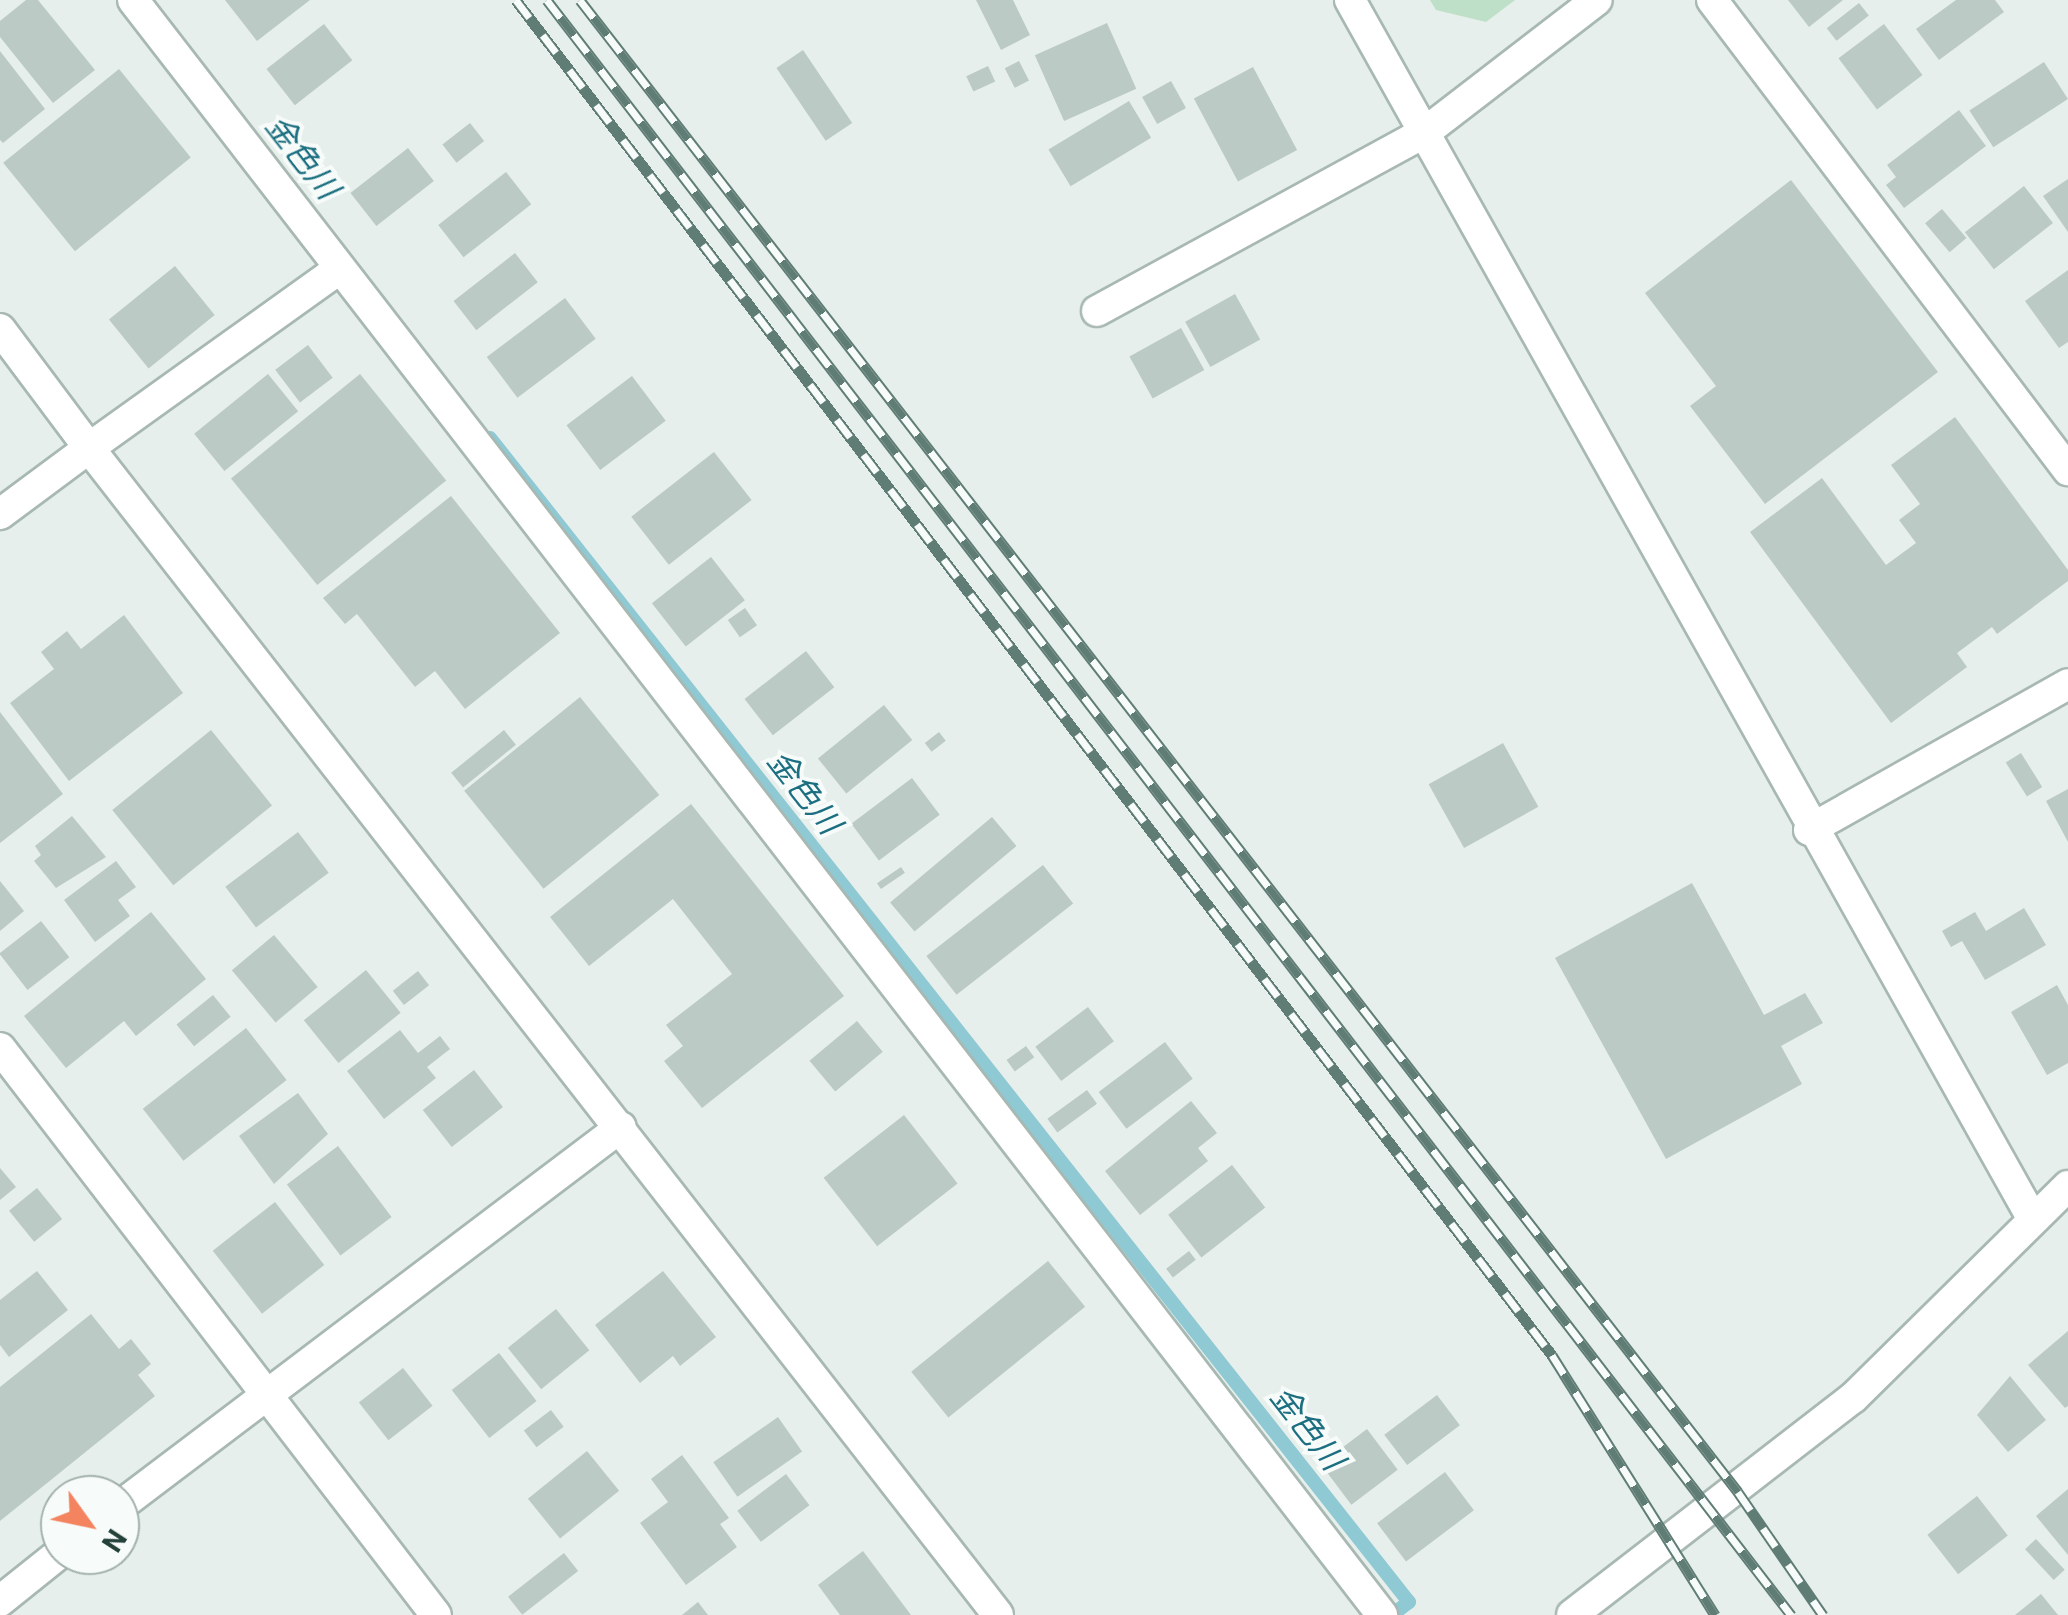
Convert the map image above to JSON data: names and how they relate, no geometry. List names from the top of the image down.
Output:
{
  "water": ["金色川"],
  "north": "bottom right"
}
